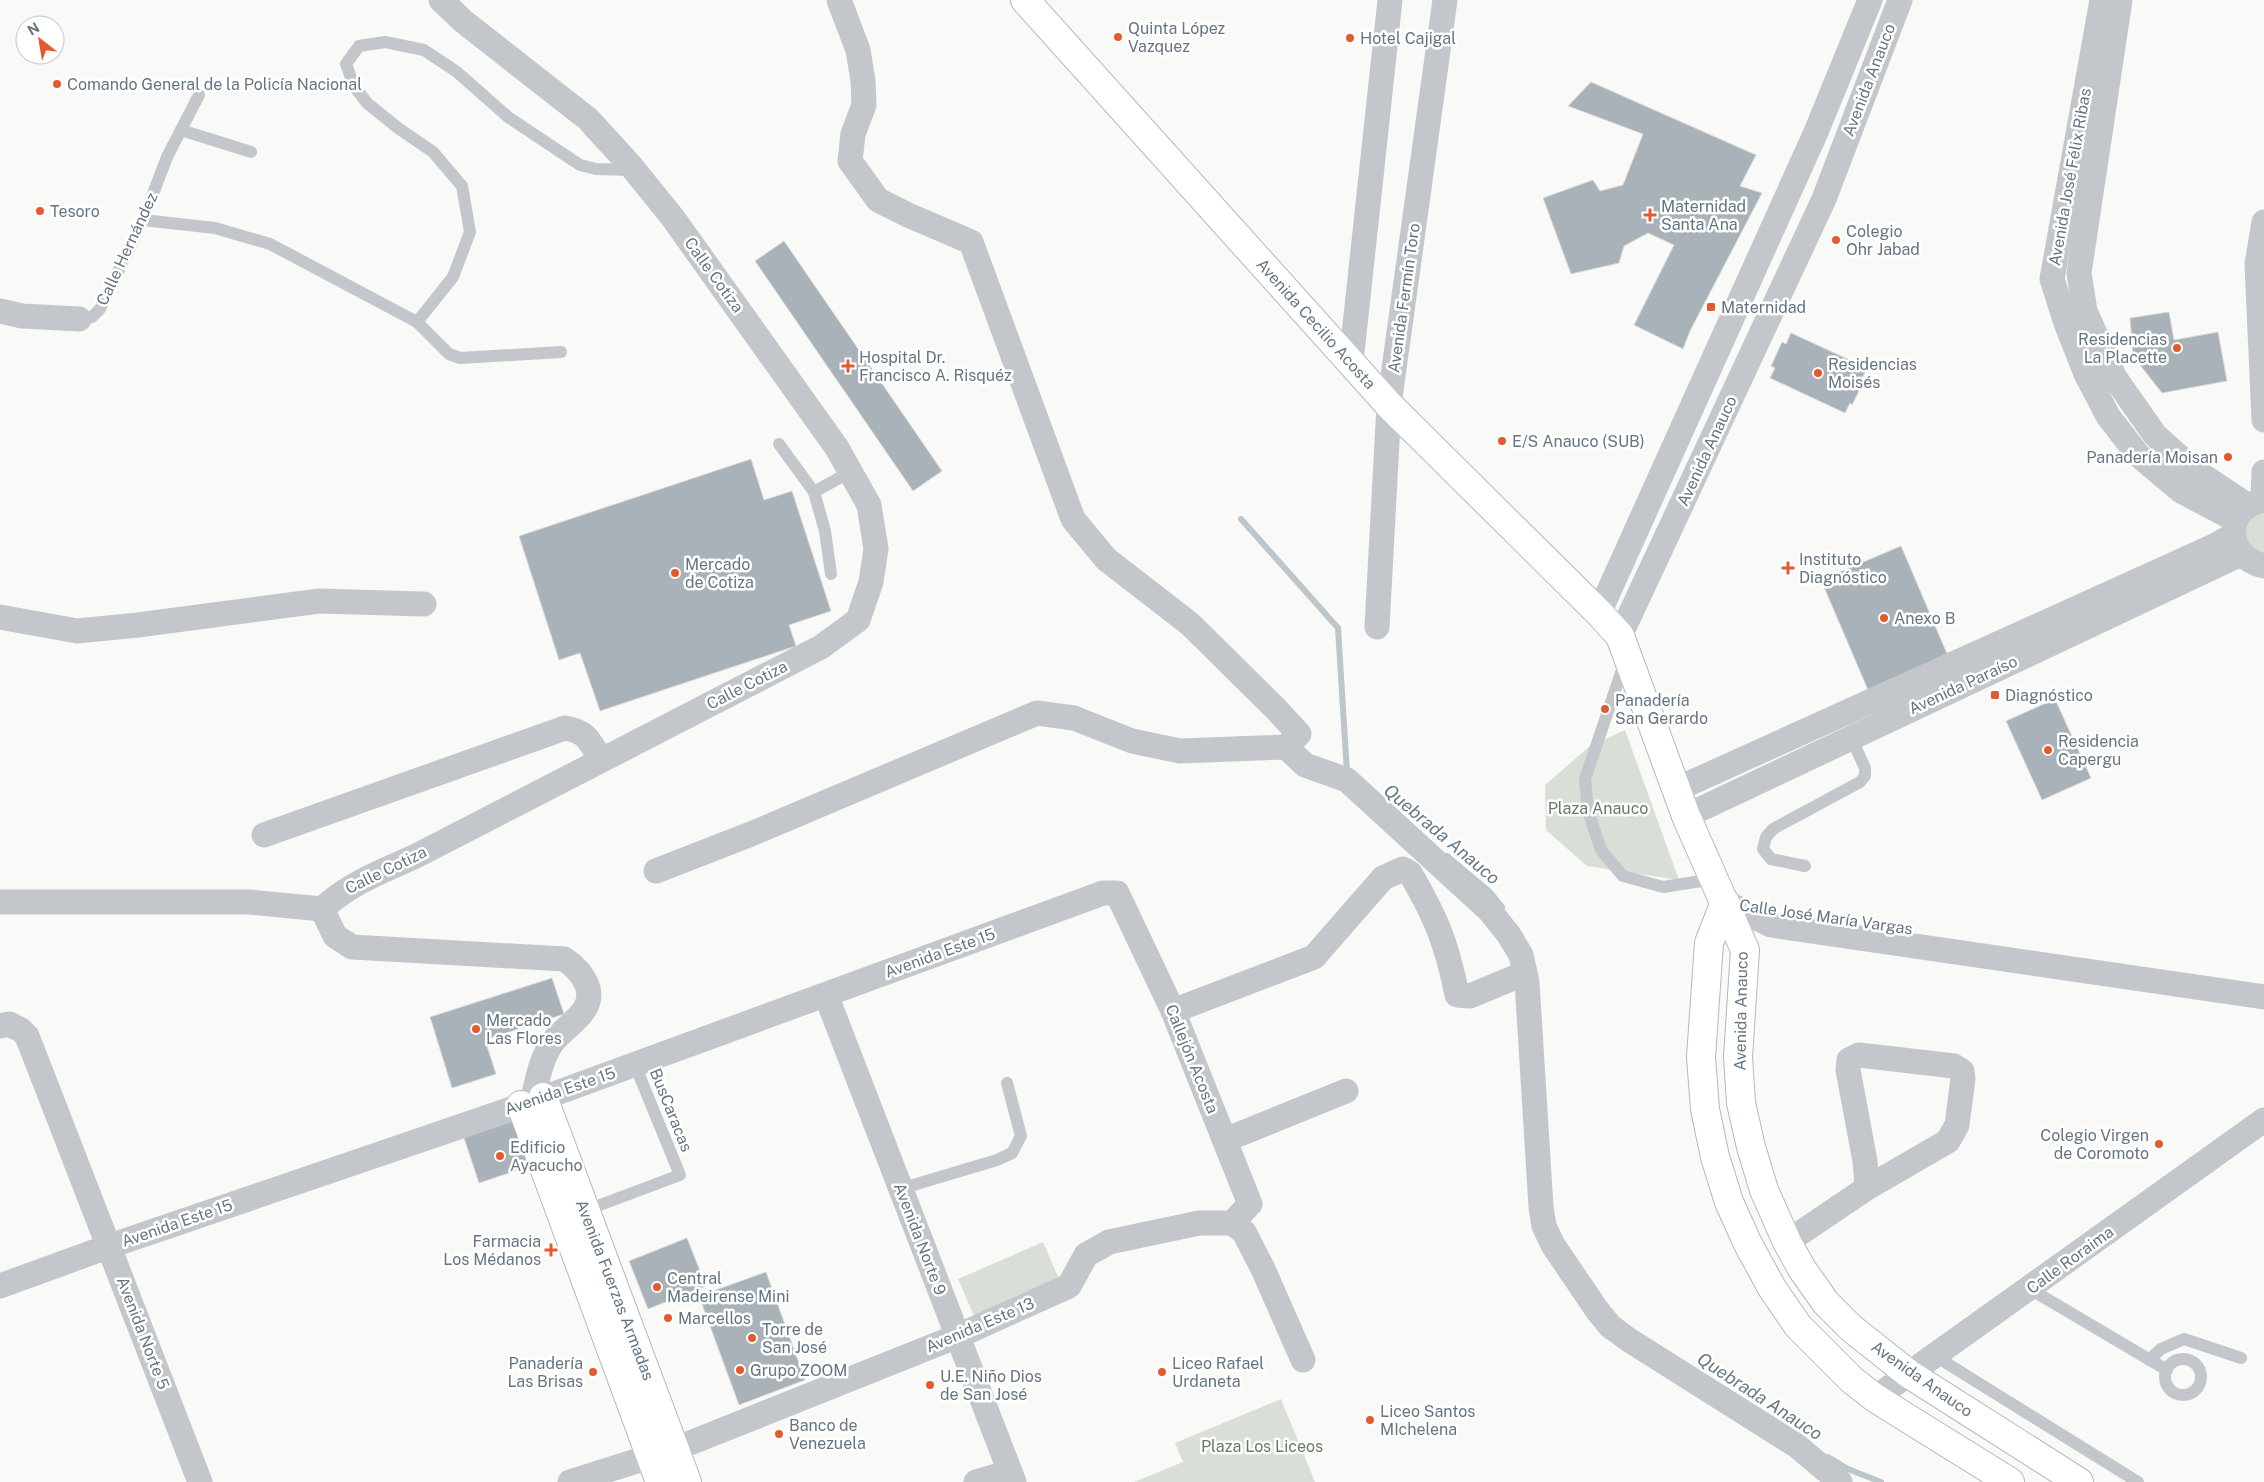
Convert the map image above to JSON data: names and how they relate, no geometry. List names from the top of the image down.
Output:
{
  "streets": {
    "main road": ["Avenida Anauco", "Avenida Cecilio Acosta", "Avenida Fuerzas Armadas"],
    "street": [
      "Avenida José Félix Ribas",
      "Calle Hernández",
      "Calle Cotiza",
      "Avenida Fermín Toro",
      "Avenida Paraíso",
      "Calle José María Vargas",
      "Avenida Este 15",
      "Callejón Acosta",
      "Avenida Norte 9",
      "Calle Roraima",
      "Avenida Este 13",
      "Avenida Norte 5"
    ],
    "lane": ["BusCaracas"]
  },
  "crossings": [
    ["Avenida Anauco", "Avenida Cecilio Acosta"],
    ["Avenida Anauco", "Avenida Paraíso"],
    ["Avenida Anauco", "Calle José María Vargas"],
    ["Avenida Anauco", "Calle Roraima"],
    ["Avenida José Félix Ribas", "Avenida Paraíso"],
    ["Avenida Fermín Toro", "Avenida Cecilio Acosta"],
    ["Avenida Este 15", "Callejón Acosta"],
    ["Avenida Este 15", "BusCaracas"],
    ["Avenida Este 15", "Avenida Norte 9"],
    ["Avenida Este 15", "Avenida Fuerzas Armadas"],
    ["Avenida Este 15", "Avenida Norte 5"],
    ["Callejón Acosta", "Avenida Este 13"],
    ["BusCaracas", "Avenida Fuerzas Armadas"],
    ["Avenida Norte 9", "Avenida Este 13"],
    ["Avenida Fuerzas Armadas", "Avenida Este 13"]
  ],
  "water": ["Quebrada Anauco"],
  "parks": ["Plaza Anauco", "Plaza Los Liceos"],
  "places": {
    "other": [
      "Quinta López Vazquez",
      "Hotel Cajigal",
      "Comando General de la Policía Nacional",
      "Tesoro",
      "Colegio Ohr Jabad",
      "Residencias La Placette",
      "Residencias Moisés",
      "E/S Anauco (SUB)",
      "Panadería Moisan",
      "Mercado de Cotiza",
      "Anexo B",
      "Panadería San Gerardo",
      "Residencia Capergu",
      "Mercado Las Flores",
      "Colegio Virgen de Coromoto",
      "Edificio Ayacucho",
      "Central Madeirense Mini",
      "Marcellos",
      "Torre de San José",
      "Grupo ZOOM",
      "Panadería Las Brisas",
      "Liceo Rafael Urdaneta",
      "U.E. Niño Dios de San José",
      "Liceo Santos MIchelena",
      "Banco de Venezuela"
    ],
    "health": [
      "Maternidad Santa Ana",
      "Hospital Dr. Francisco A. Risquéz",
      "Instituto Diagnóstico",
      "Farmacia Los Médanos"
    ],
    "transit": ["Maternidad", "Diagnóstico"]
  },
  "north": "top left"
}
